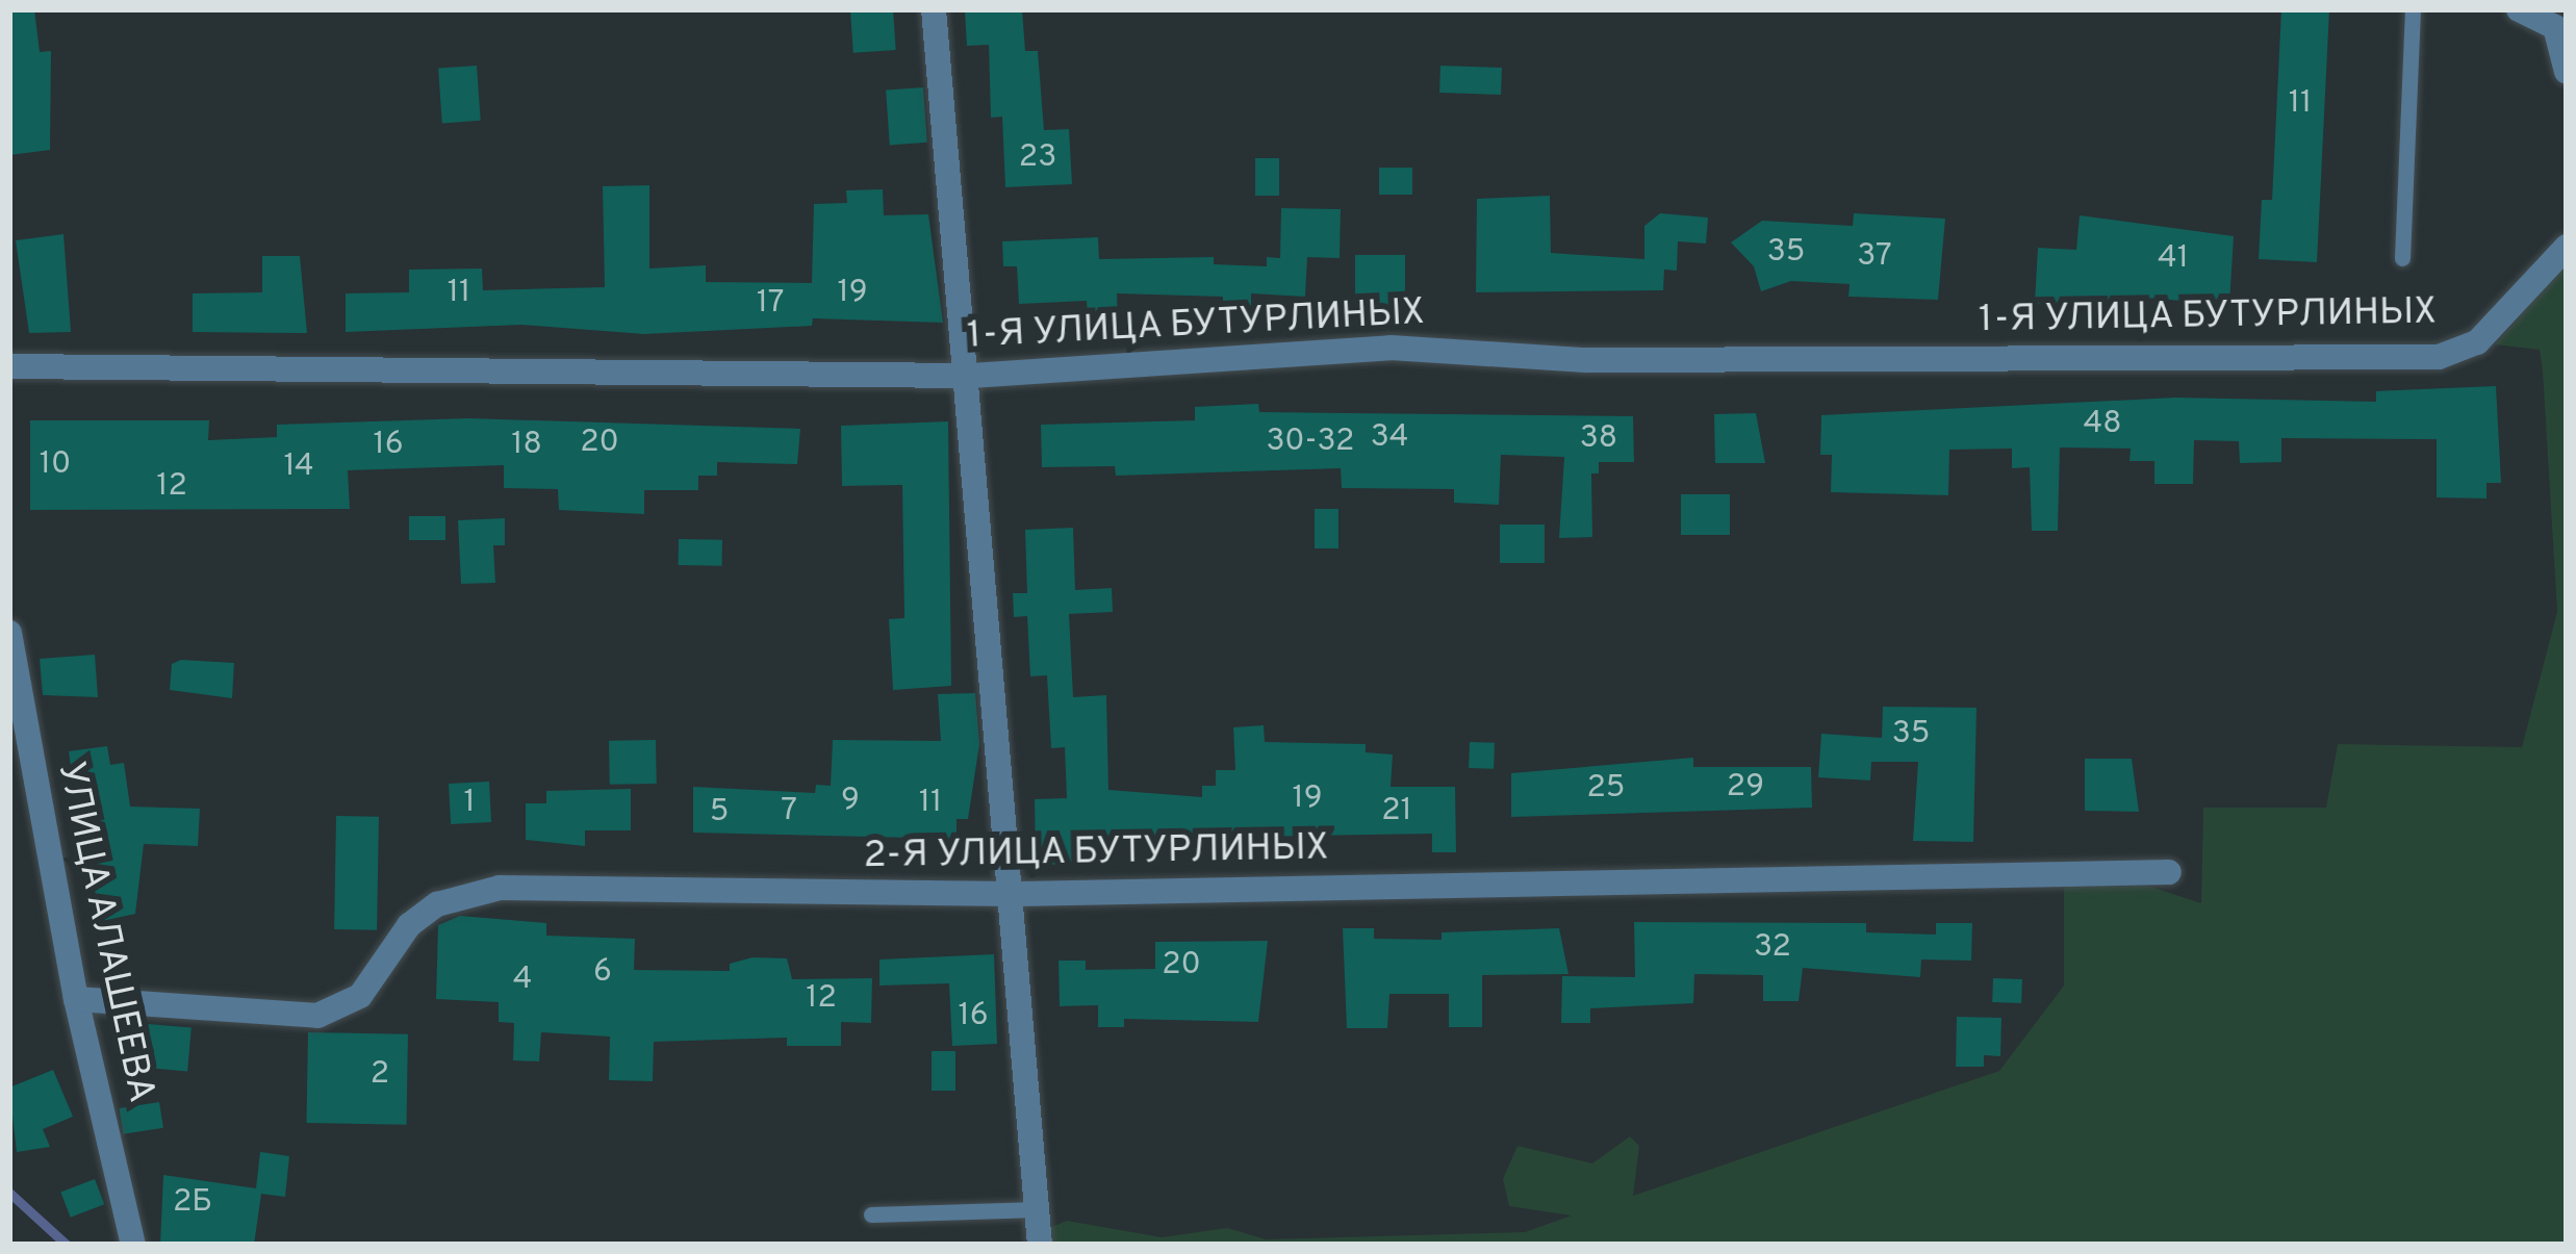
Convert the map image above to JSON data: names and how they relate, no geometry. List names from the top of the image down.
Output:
{
  "streets": {
    "street": ["1-Я УЛИЦА БУТУРЛИНЫХ", "2-Я УЛИЦА БУТУРЛИНЫХ", "УЛИЦА АЛАШЕЕВА"]
  },
  "crossings": [
    ["2-Я УЛИЦА БУТУРЛИНЫХ", "УЛИЦА АЛАШЕЕВА"]
  ],
  "house_numbers": [
    "11",
    "23",
    "35",
    "37",
    "41",
    "11",
    "19",
    "17",
    "48",
    "34",
    "38",
    "30-32",
    "20",
    "16",
    "18",
    "10",
    "14",
    "12",
    "35",
    "29",
    "25",
    "19",
    "9",
    "1",
    "11",
    "7",
    "21",
    "5",
    "32",
    "20",
    "6",
    "4",
    "12",
    "16",
    "2",
    "2Б"
  ]
}
